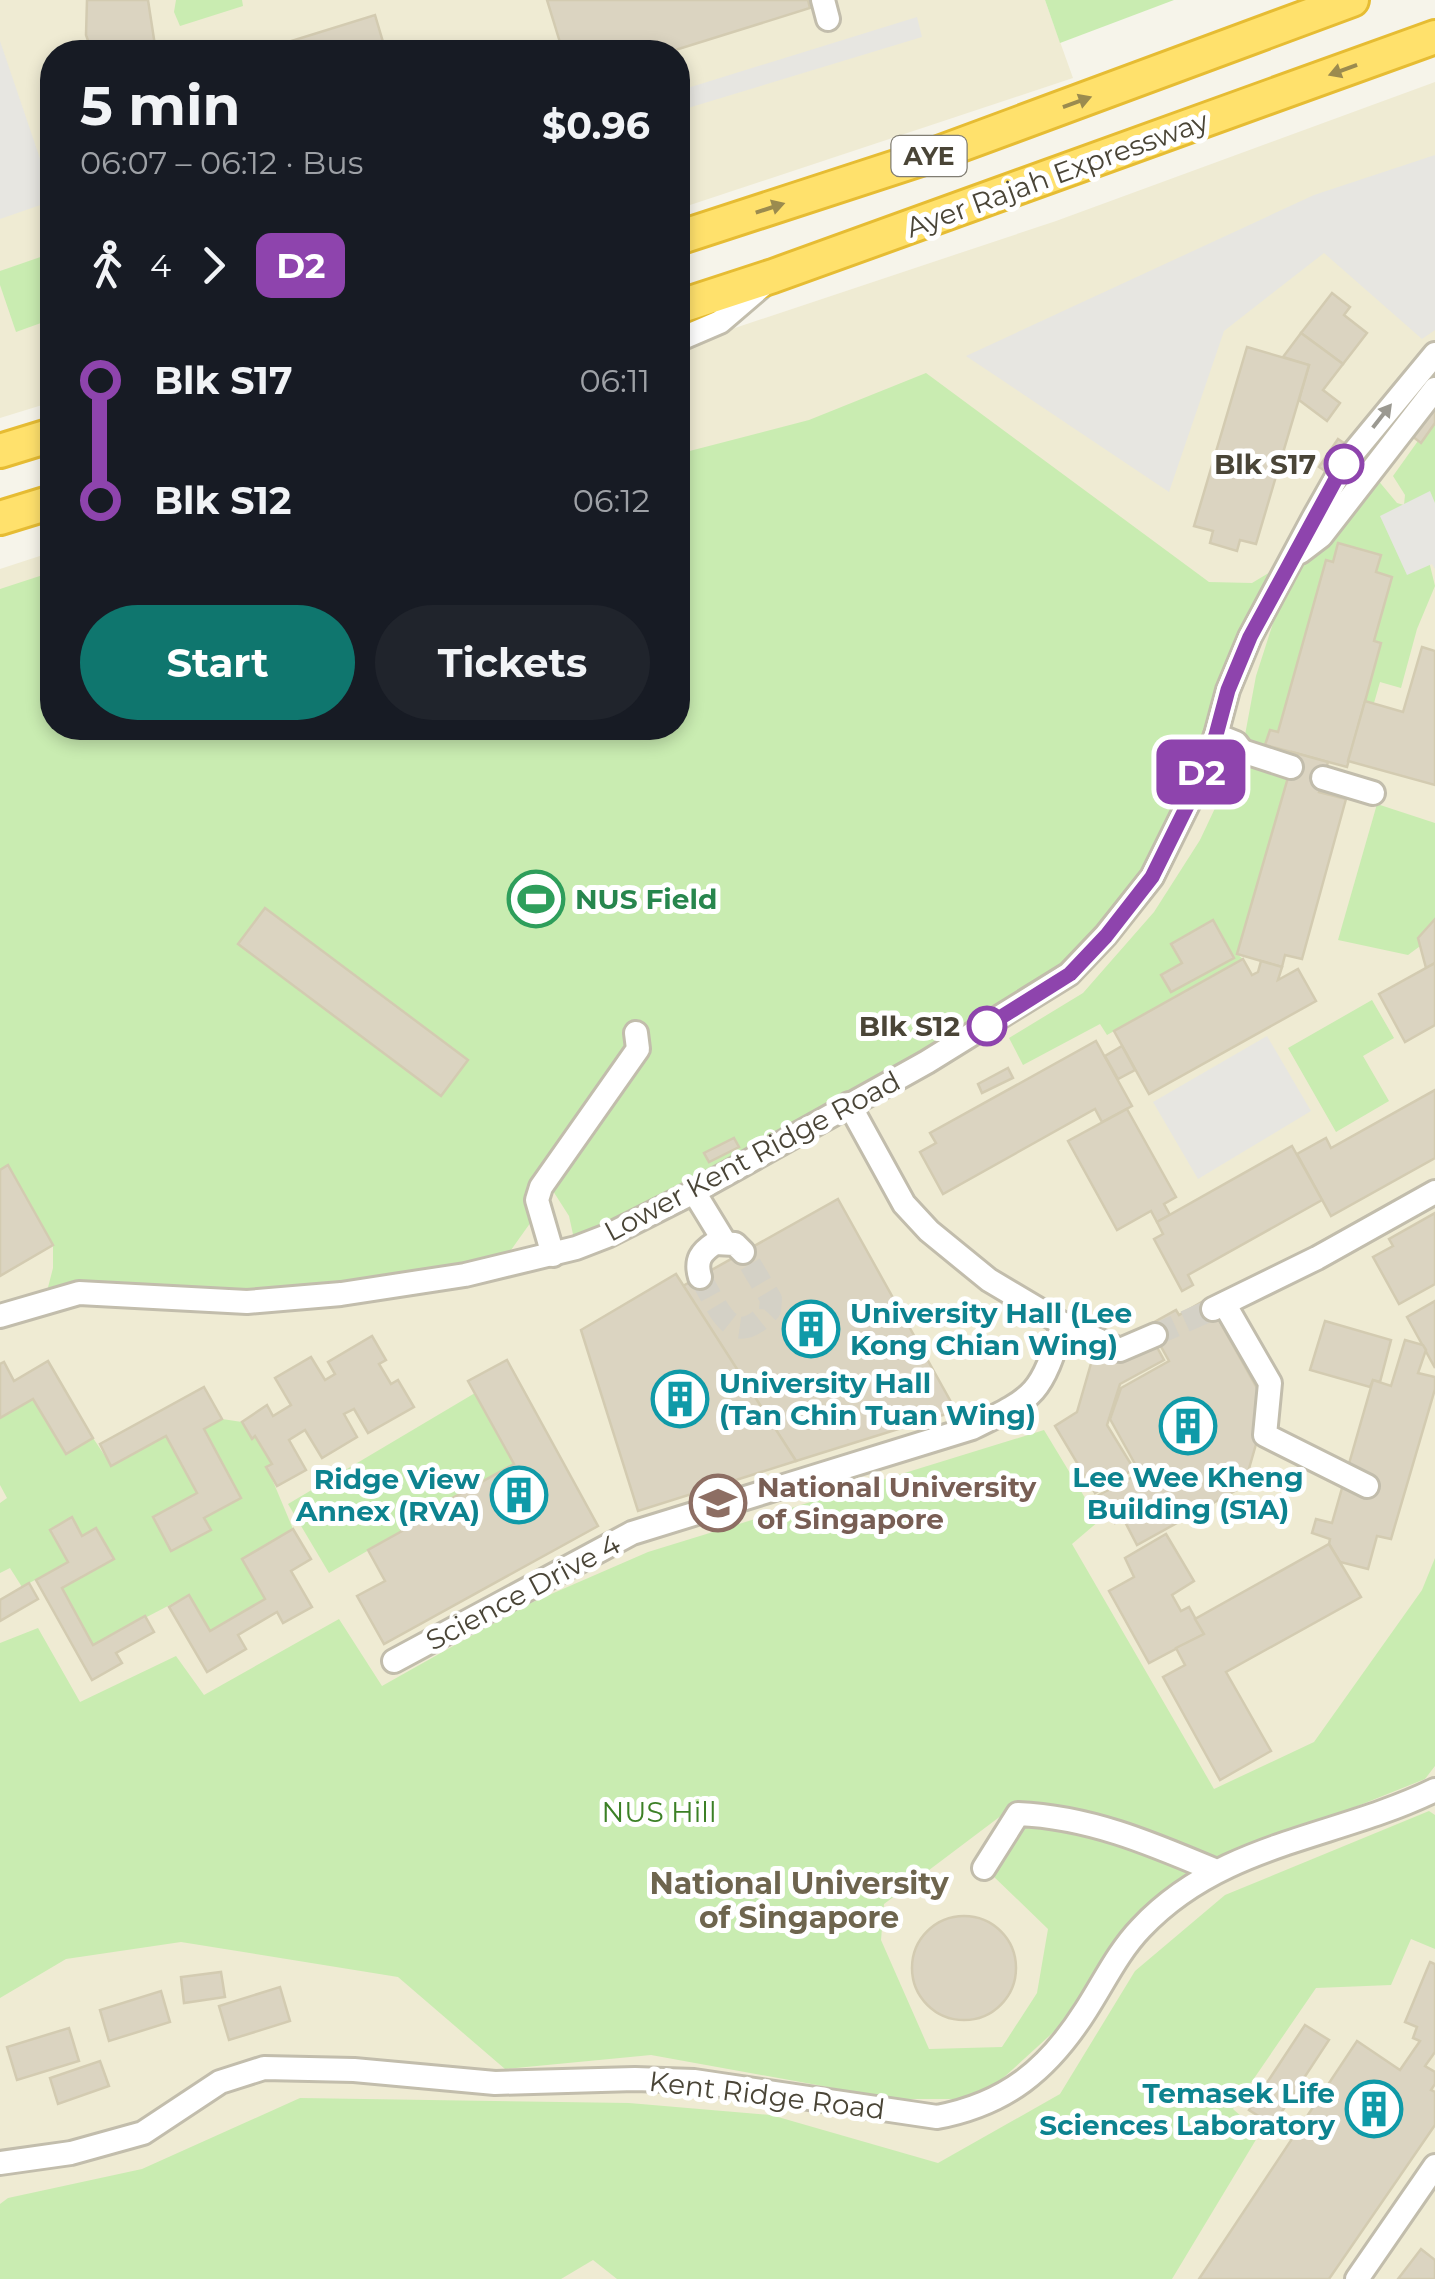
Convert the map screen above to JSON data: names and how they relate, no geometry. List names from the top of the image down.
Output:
{
  "streets": {
    "highway": ["AYE", "Ayer Rajah Expressway"],
    "street": ["Lower Kent Ridge Road", "Science Drive 4", "Kent Ridge Road"]
  },
  "districts": ["National University of Singapore"],
  "parks": ["NUS Hill"],
  "places": {
    "other": ["Blk S17", "Blk S12"],
    "sports": ["NUS Field"],
    "building": [
      "University Hall (Lee Kong Chian Wing)",
      "University Hall (Tan Chin Tuan Wing)",
      "Lee Wee Kheng Building (S1A)",
      "Ridge View Annex (RVA)",
      "Temasek Life Sciences Laboratory"
    ],
    "school or university": ["National University of Singapore"]
  },
  "lines": ["bus line D2"],
  "page": {
    "on_map": "D2",
    "heading": ["5 min", "06:07 – 06:12 · Bus", "$0.96"],
    "legs": ["4", "D2"],
    "list": [
      {
        "name": "Blk S17",
        "value": "06:11"
      },
      {
        "name": "Blk S12",
        "value": "06:12"
      }
    ],
    "buttons": ["Start", "Tickets"]
  }
}
